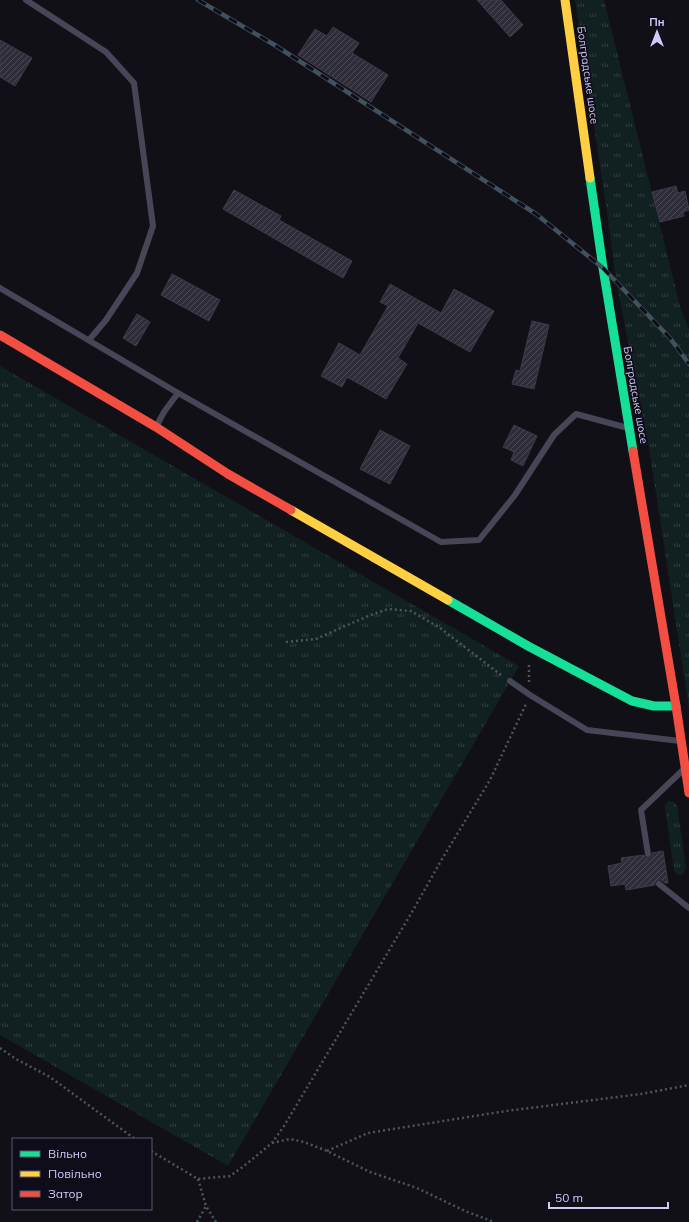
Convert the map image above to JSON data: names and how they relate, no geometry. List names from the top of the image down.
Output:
{
  "streets": {
    "main road": ["Болградське шосе"]
  },
  "legend": ["Вільно", "Повільно", "Затор"],
  "scale_bar": "50 m",
  "north": "top"
}
